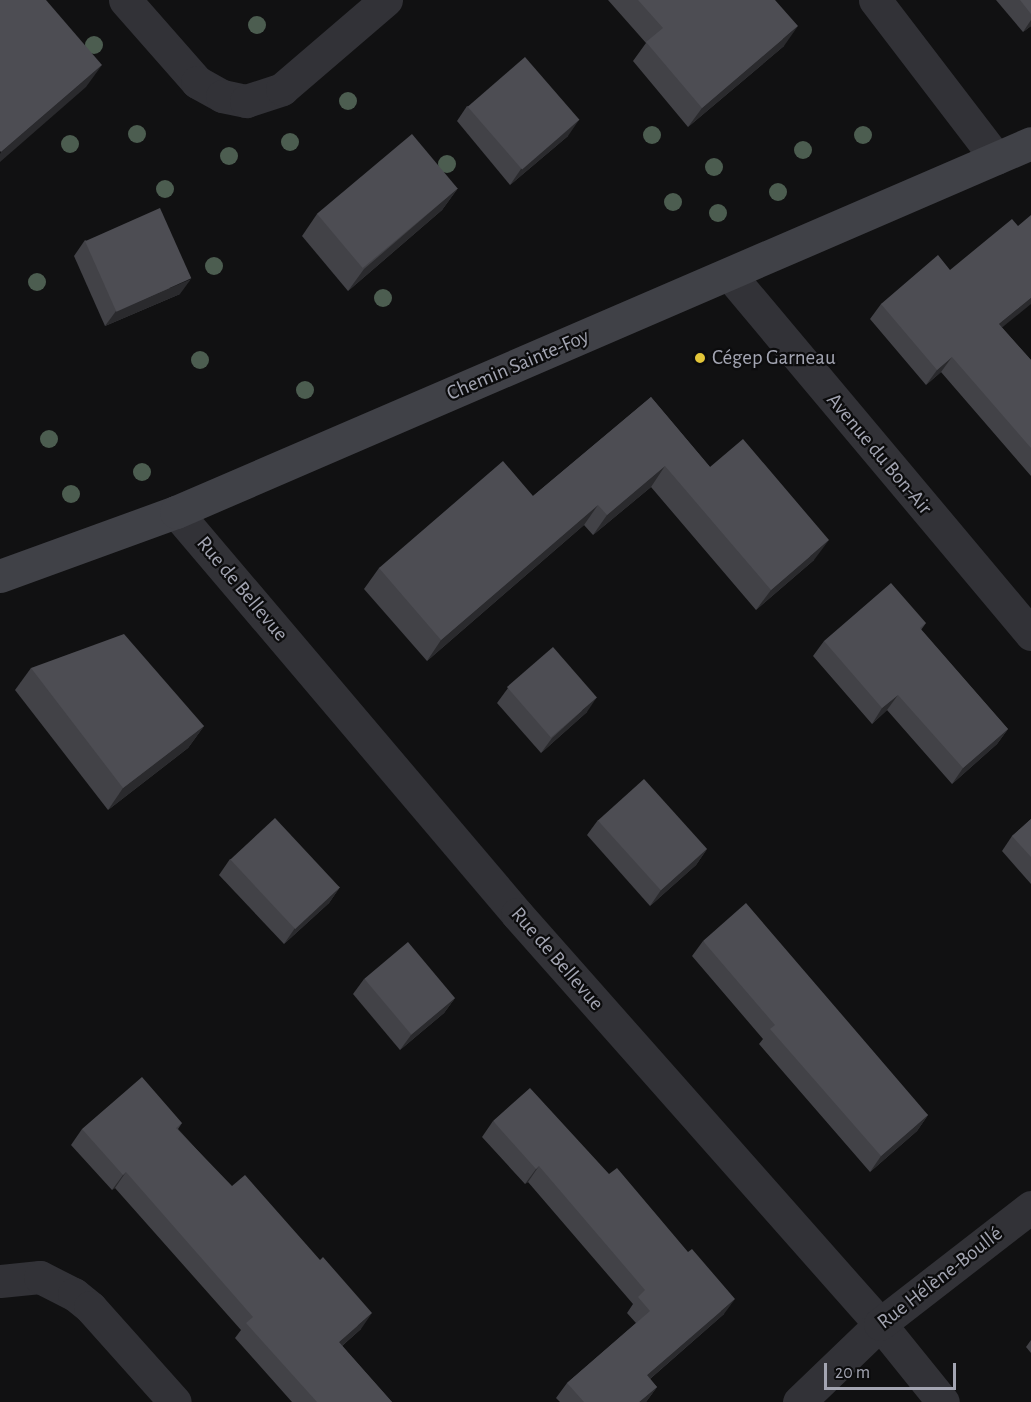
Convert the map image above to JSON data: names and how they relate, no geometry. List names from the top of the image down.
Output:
{
  "streets": {
    "main road": ["Chemin Sainte-Foy"],
    "street": ["Avenue du Bon-Air", "Rue de Bellevue", "Rue Hélène-Boullé"]
  },
  "crossings": [
    ["Chemin Sainte-Foy", "Avenue du Bon-Air"],
    ["Chemin Sainte-Foy", "Rue de Bellevue"],
    ["Rue de Bellevue", "Rue Hélène-Boullé"]
  ],
  "places": ["Cégep Garneau"],
  "scale_bar": "20 m"
}
